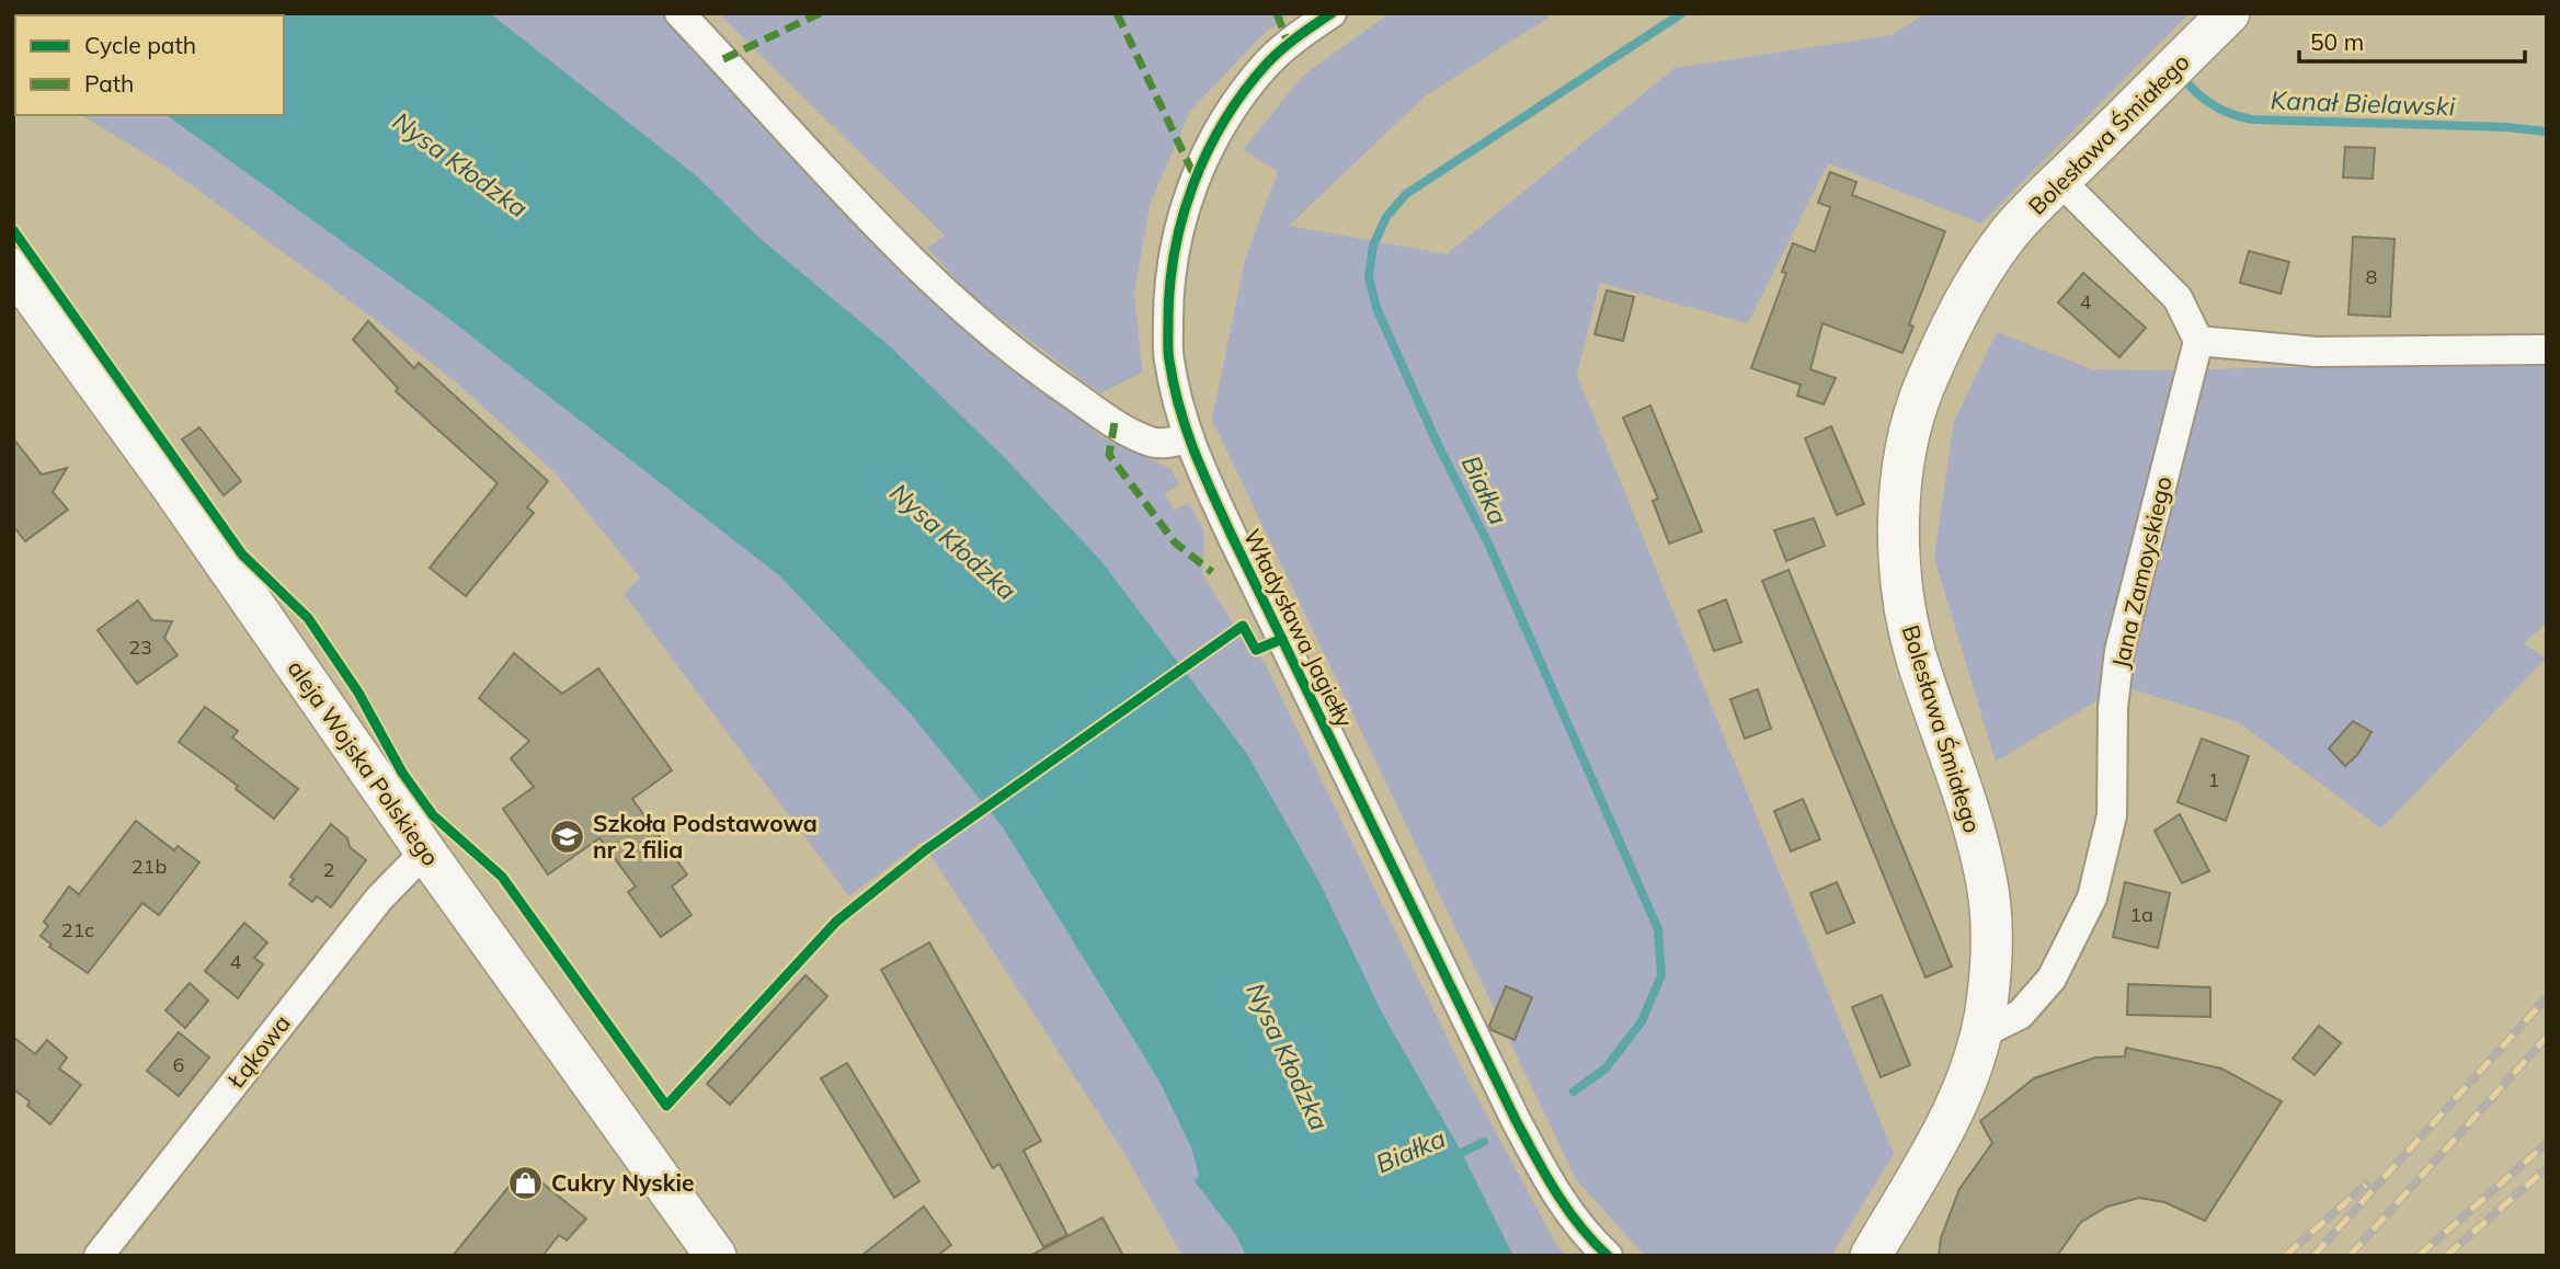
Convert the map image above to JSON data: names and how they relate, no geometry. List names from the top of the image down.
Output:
{
  "streets": {
    "street": [
      "Bolesława Śmiałego",
      "Jana Zamoyskiego",
      "Władysława Jagiełły",
      "aleja Wojska Polskiego",
      "Łąkowa"
    ]
  },
  "crossings": [
    ["Bolesława Śmiałego", "Jana Zamoyskiego"],
    ["aleja Wojska Polskiego", "Łąkowa"]
  ],
  "water": ["Kanał Bielawski", "Nysa Kłodzka", "Białka"],
  "places": {
    "school or university": ["Szkoła Podstawowa nr 2 filia"],
    "shop": ["Cukry Nyskie"]
  },
  "house_numbers": [
    "8",
    "4",
    "23",
    "1",
    "21b",
    "2",
    "1a",
    "21c",
    "4",
    "6"
  ],
  "legend": ["Cycle path", "Path"],
  "scale_bar": "50 m"
}
